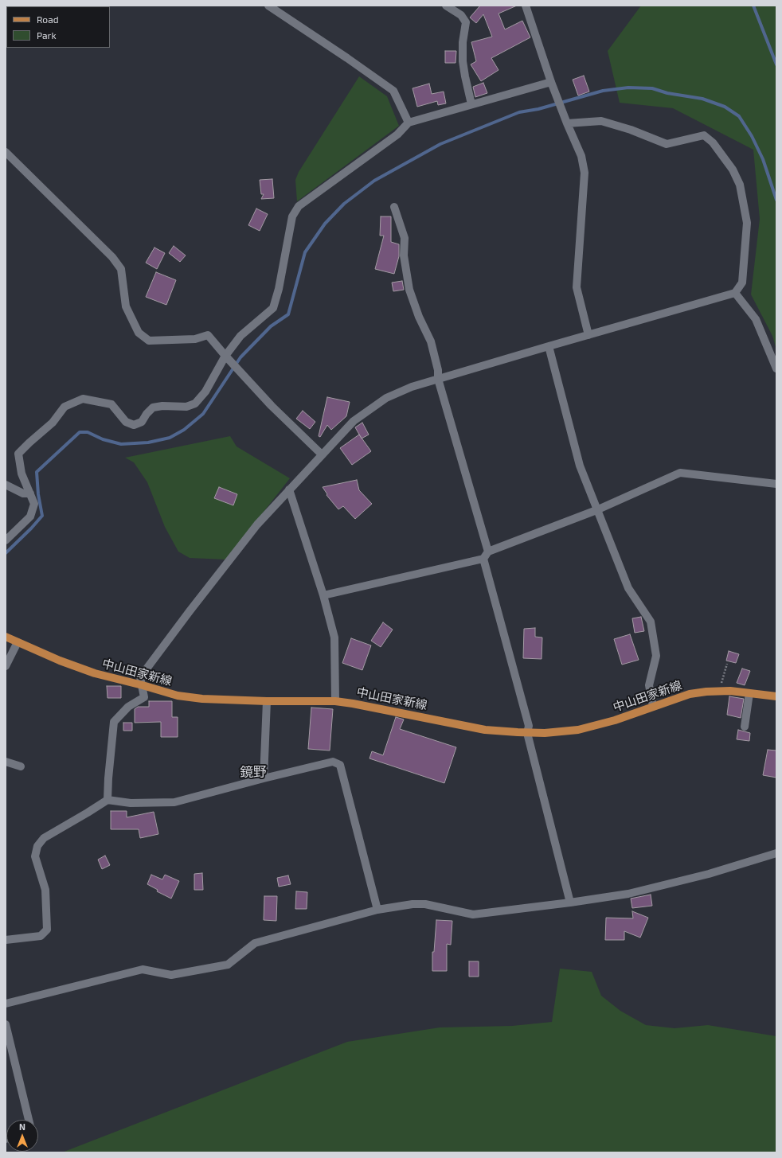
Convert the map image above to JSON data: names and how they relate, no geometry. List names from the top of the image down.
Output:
{
  "streets": {
    "main road": ["中山田家新線"]
  },
  "districts": ["鏡野"],
  "legend": ["Road", "Park"],
  "north": "top"
}
